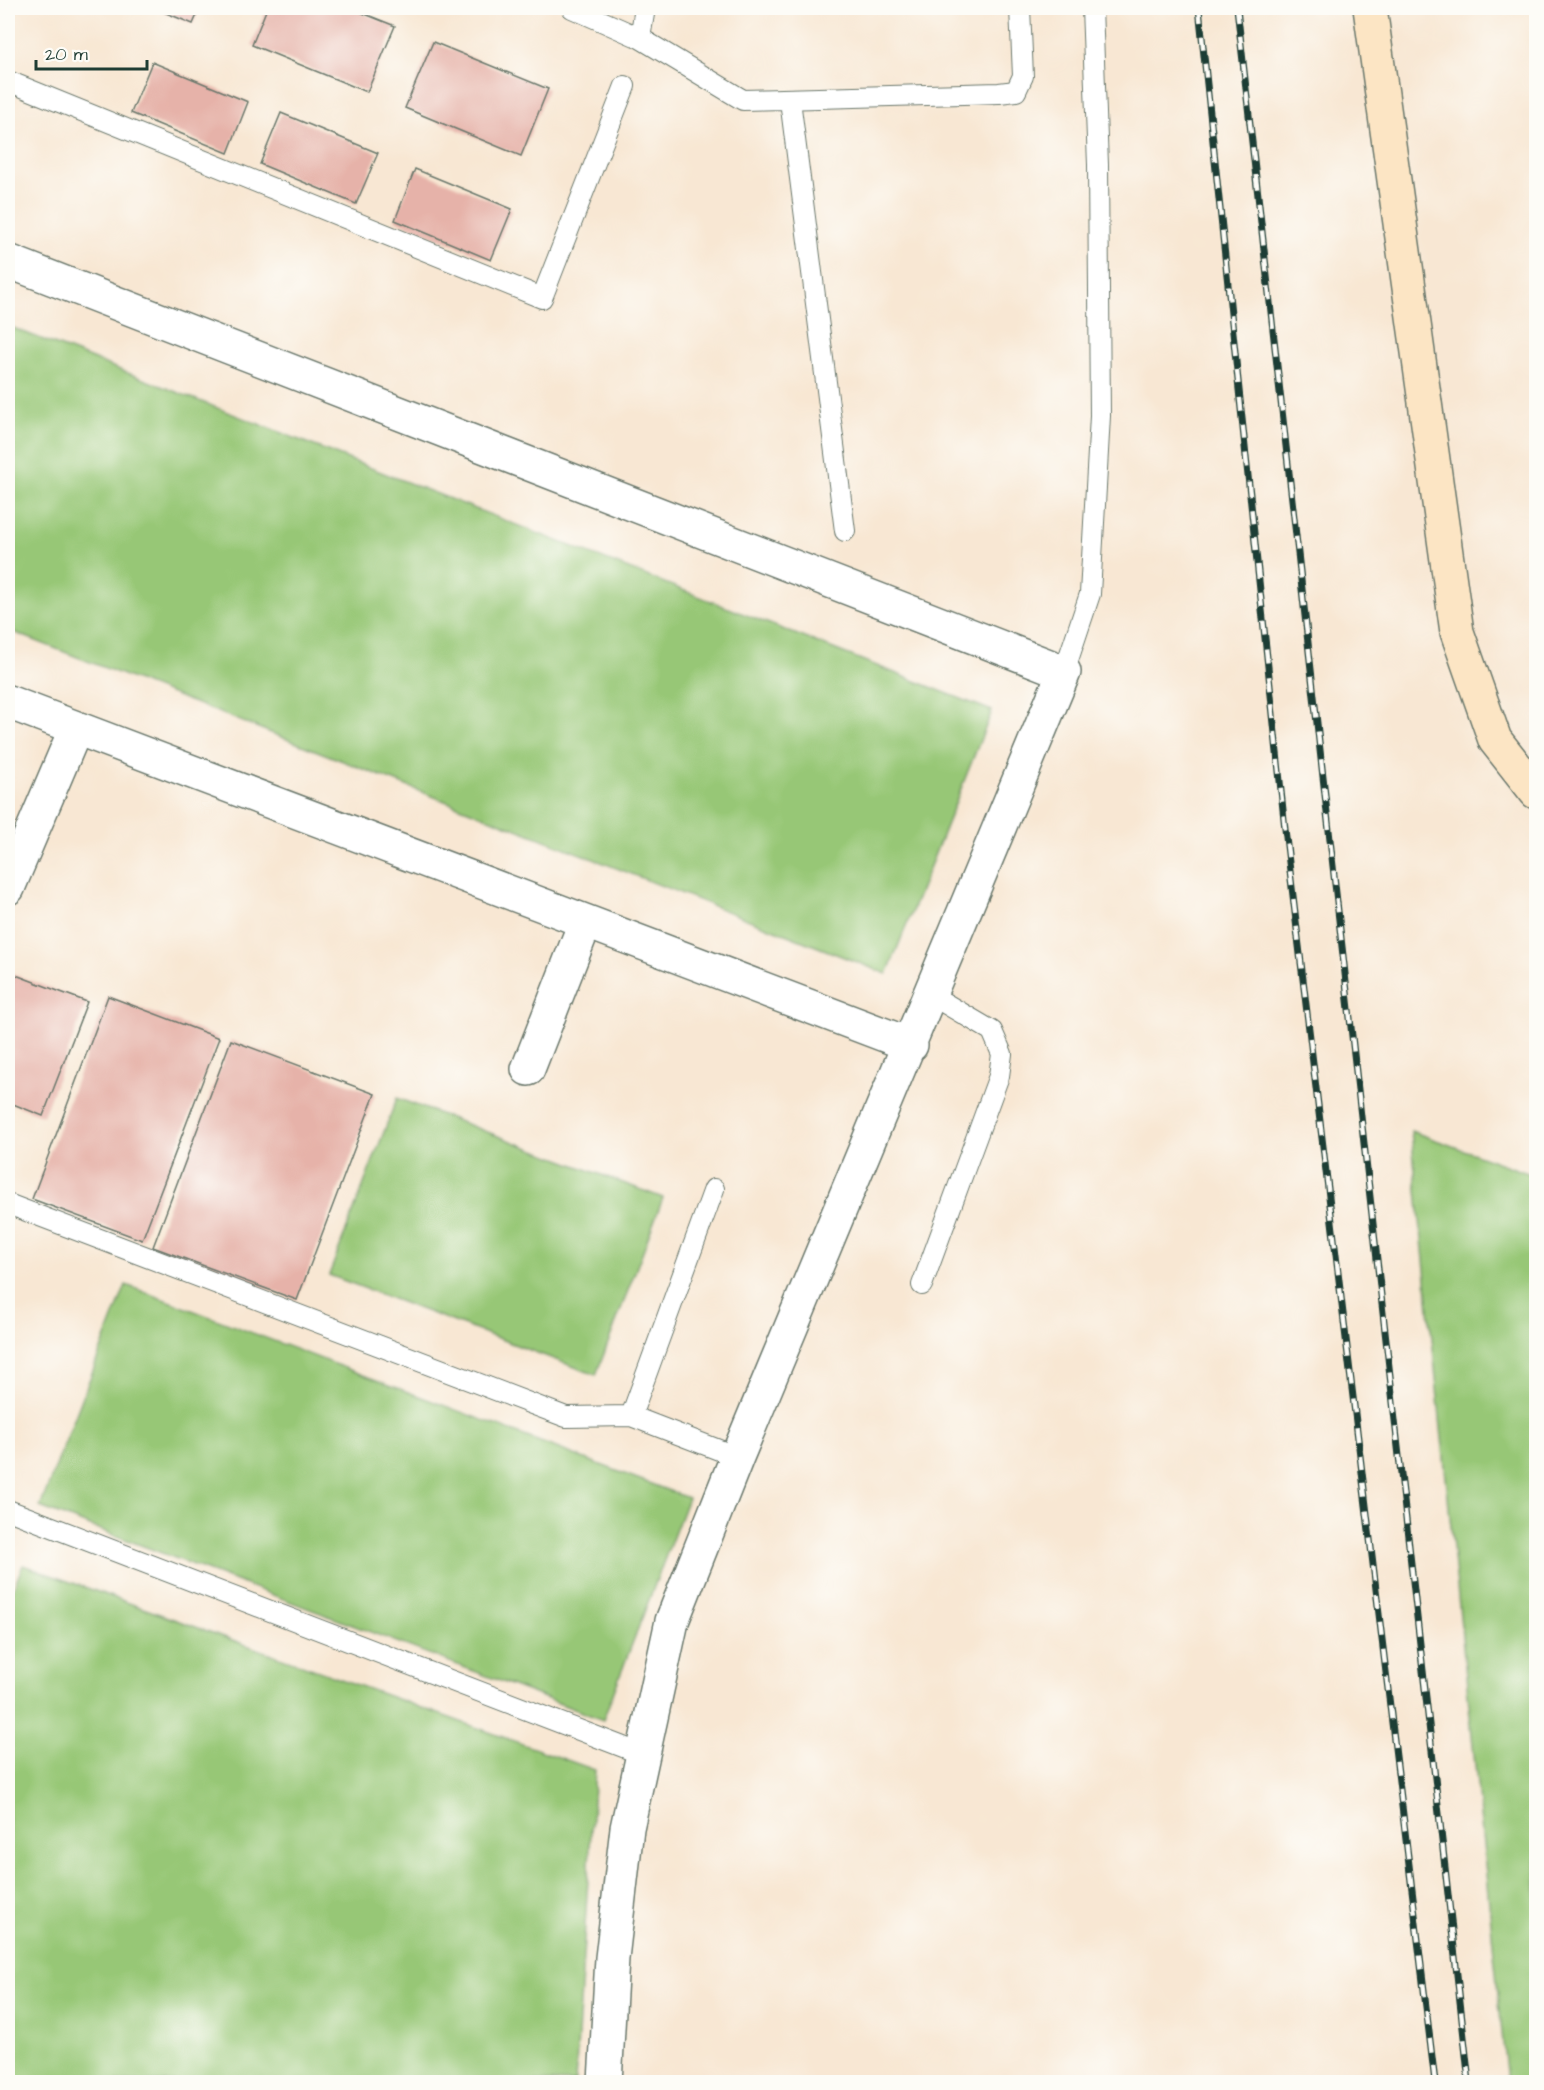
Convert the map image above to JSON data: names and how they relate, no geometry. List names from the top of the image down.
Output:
{
  "scale_bar": "20 m"
}
